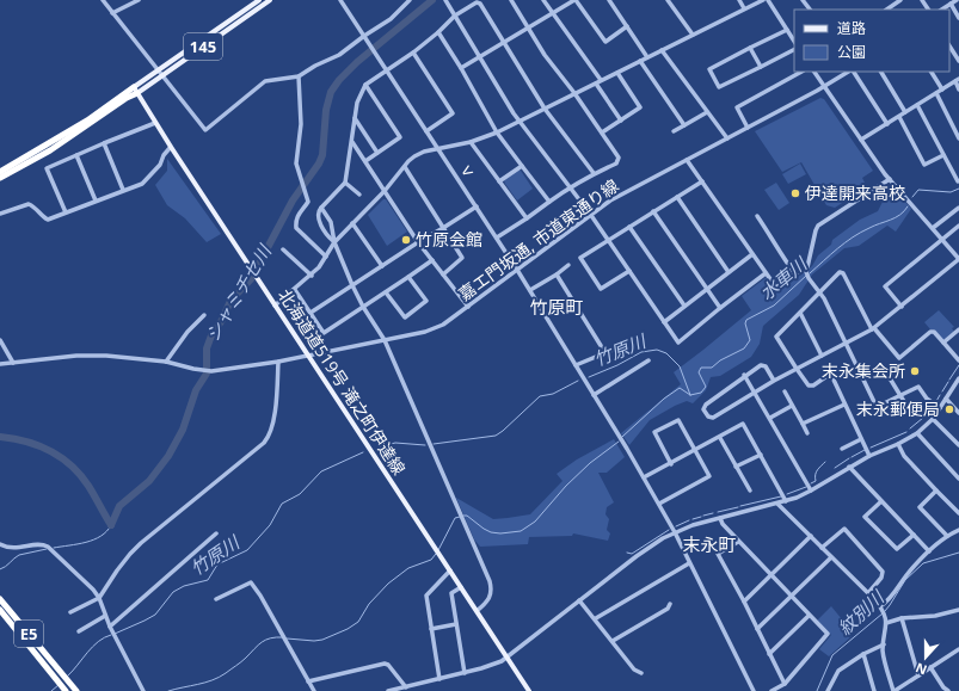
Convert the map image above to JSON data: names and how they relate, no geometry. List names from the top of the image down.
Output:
{
  "streets": {
    "highway": ["E5"],
    "main road": ["145", "北海道道519号 滝之町伊達線"],
    "street": ["ｖ", "嘉エ門坂通, 市道東通り線"]
  },
  "crossings": [
    ["145", "北海道道519号 滝之町伊達線"],
    ["ｖ", "嘉エ門坂通, 市道東通り線"],
    ["嘉エ門坂通, 市道東通り線", "北海道道519号 滝之町伊達線"]
  ],
  "districts": ["竹原町", "末永町"],
  "water": [
    "水車川",
    "シャミチセ川",
    "竹原川",
    "紋別川"
  ],
  "places": [
    "伊達開来高校",
    "竹原会館",
    "末永集会所",
    "末永郵便局"
  ],
  "legend": ["道路", "公園"],
  "north": "bottom"
}
